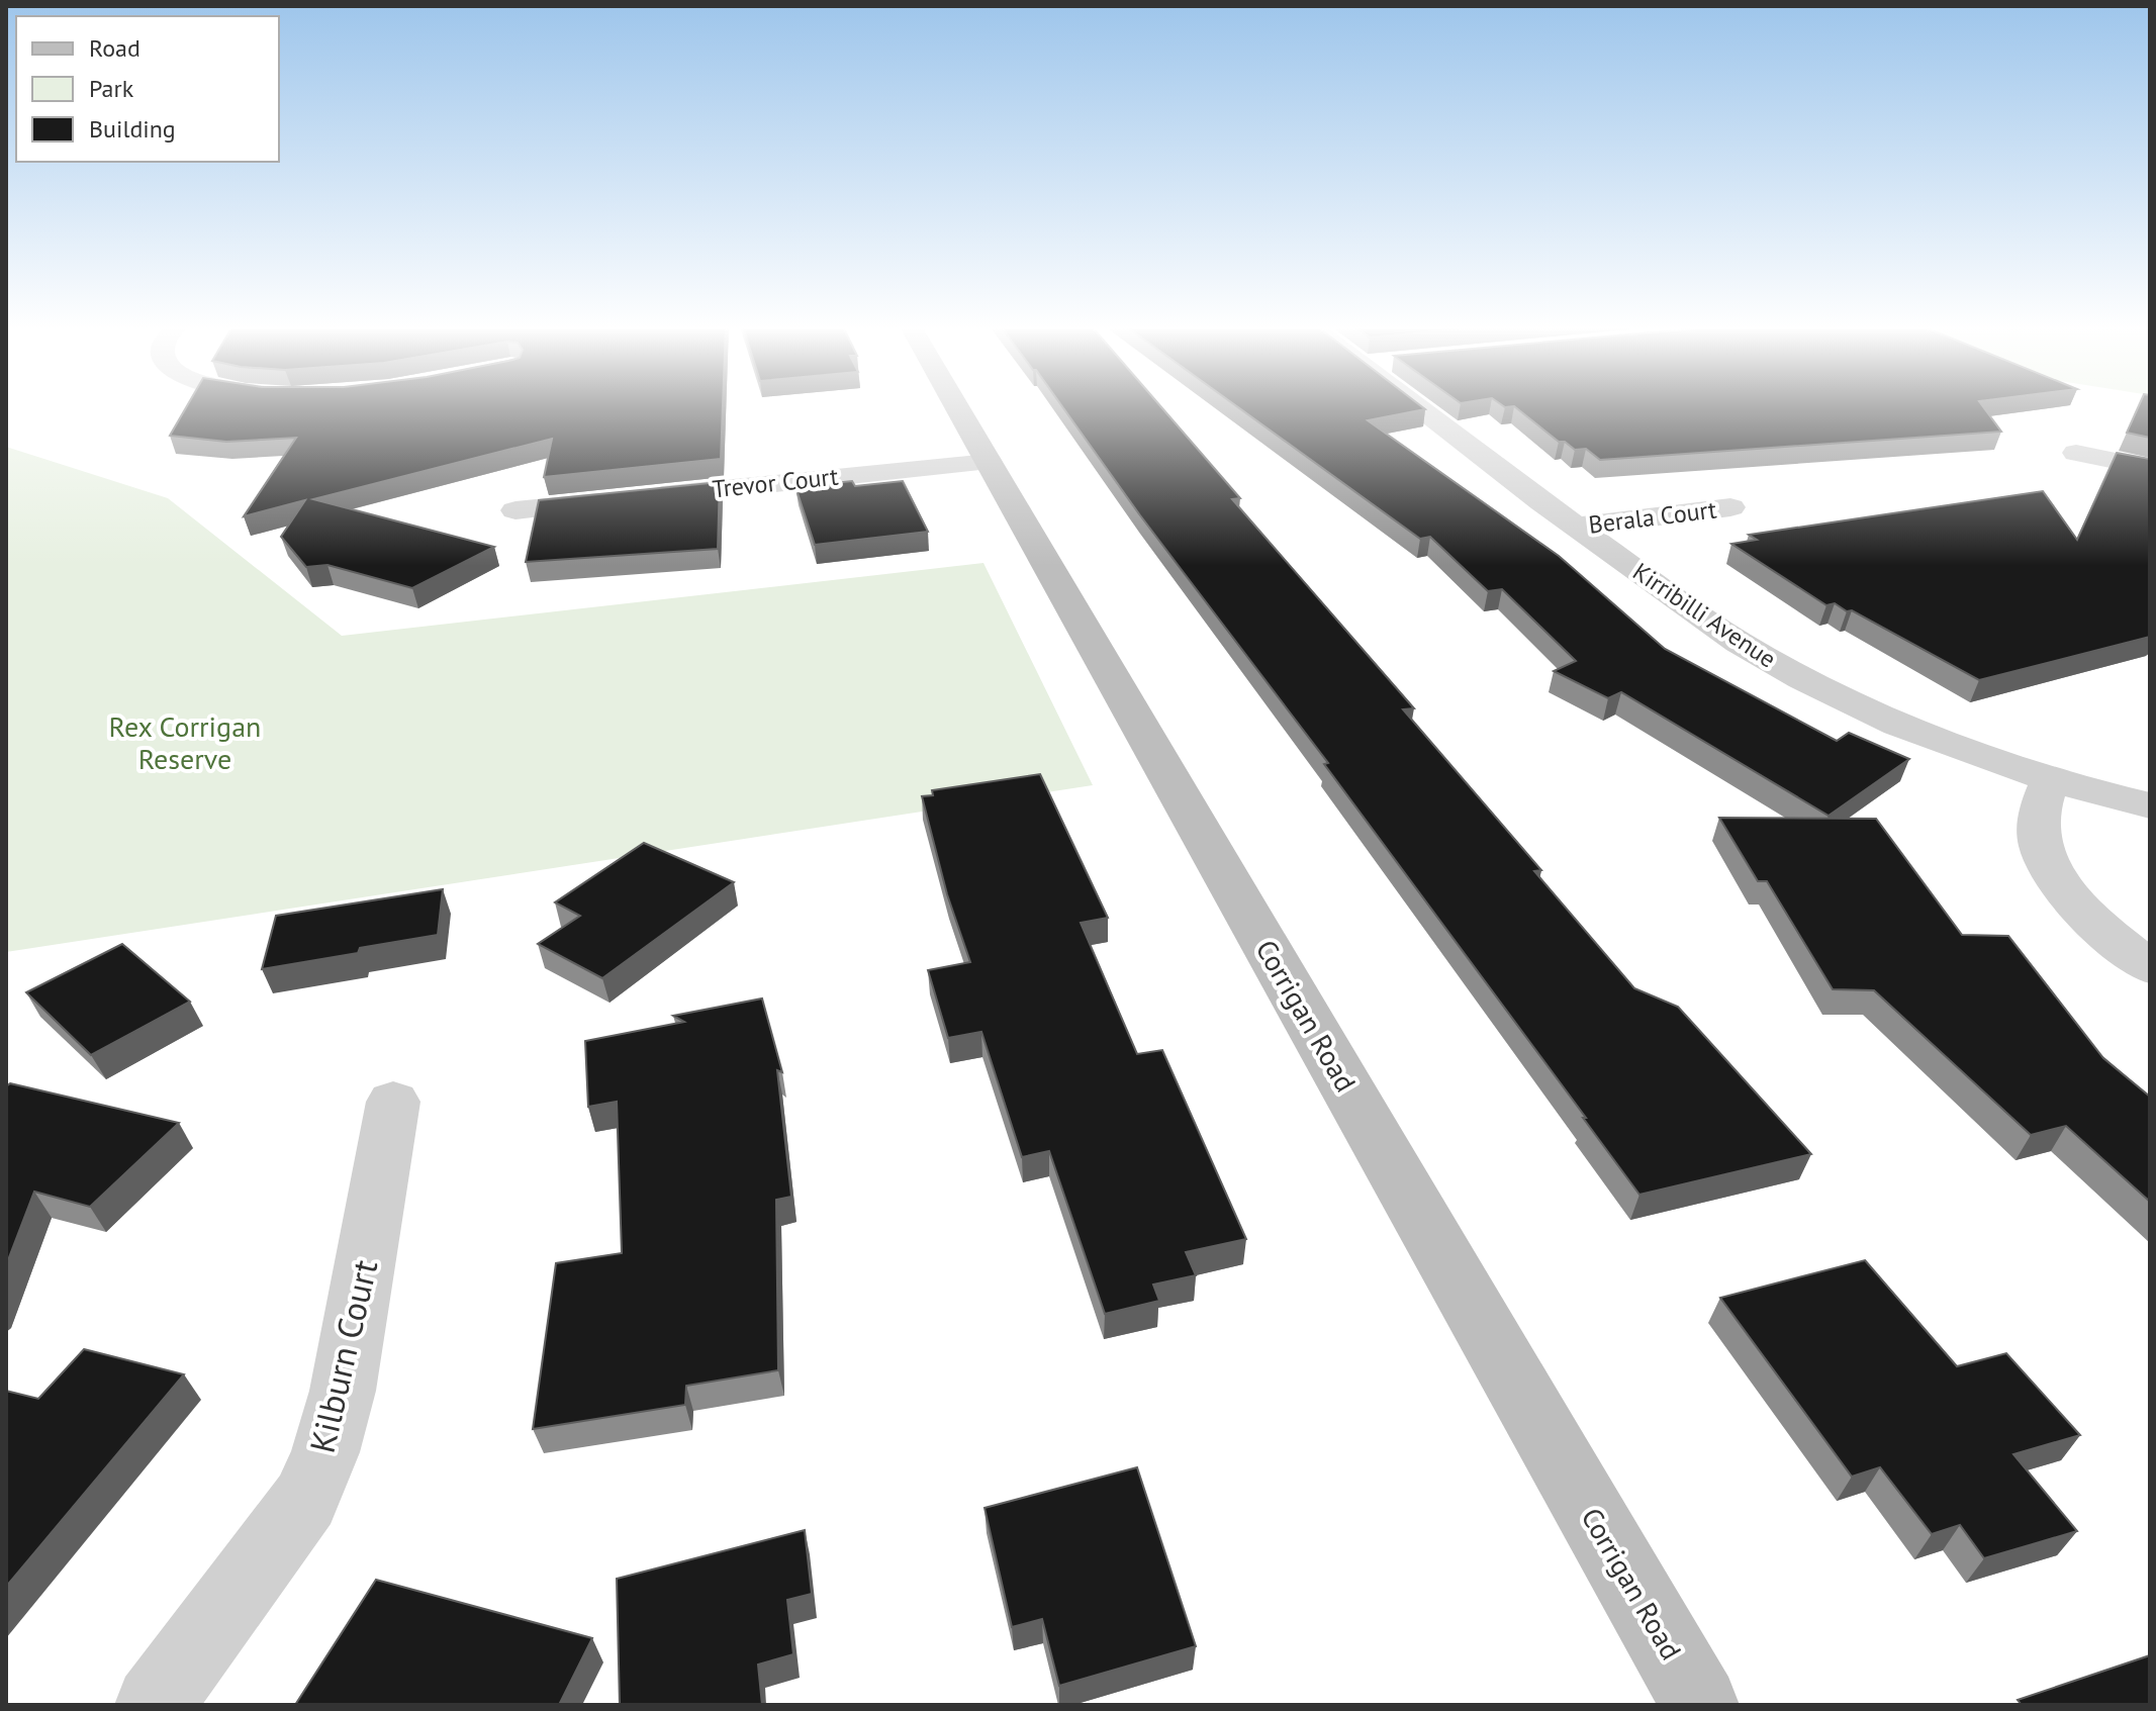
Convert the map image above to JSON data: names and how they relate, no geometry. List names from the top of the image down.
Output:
{
  "streets": {
    "main road": ["Corrigan Road"],
    "street": [
      "Trevor Court",
      "Berala Court",
      "Kirribilli Avenue",
      "Kilburn Court"
    ]
  },
  "crossings": [
    ["Trevor Court", "Corrigan Road"],
    ["Berala Court", "Kirribilli Avenue"]
  ],
  "parks": ["Rex Corrigan Reserve"],
  "legend": ["Road", "Park", "Building"]
}
